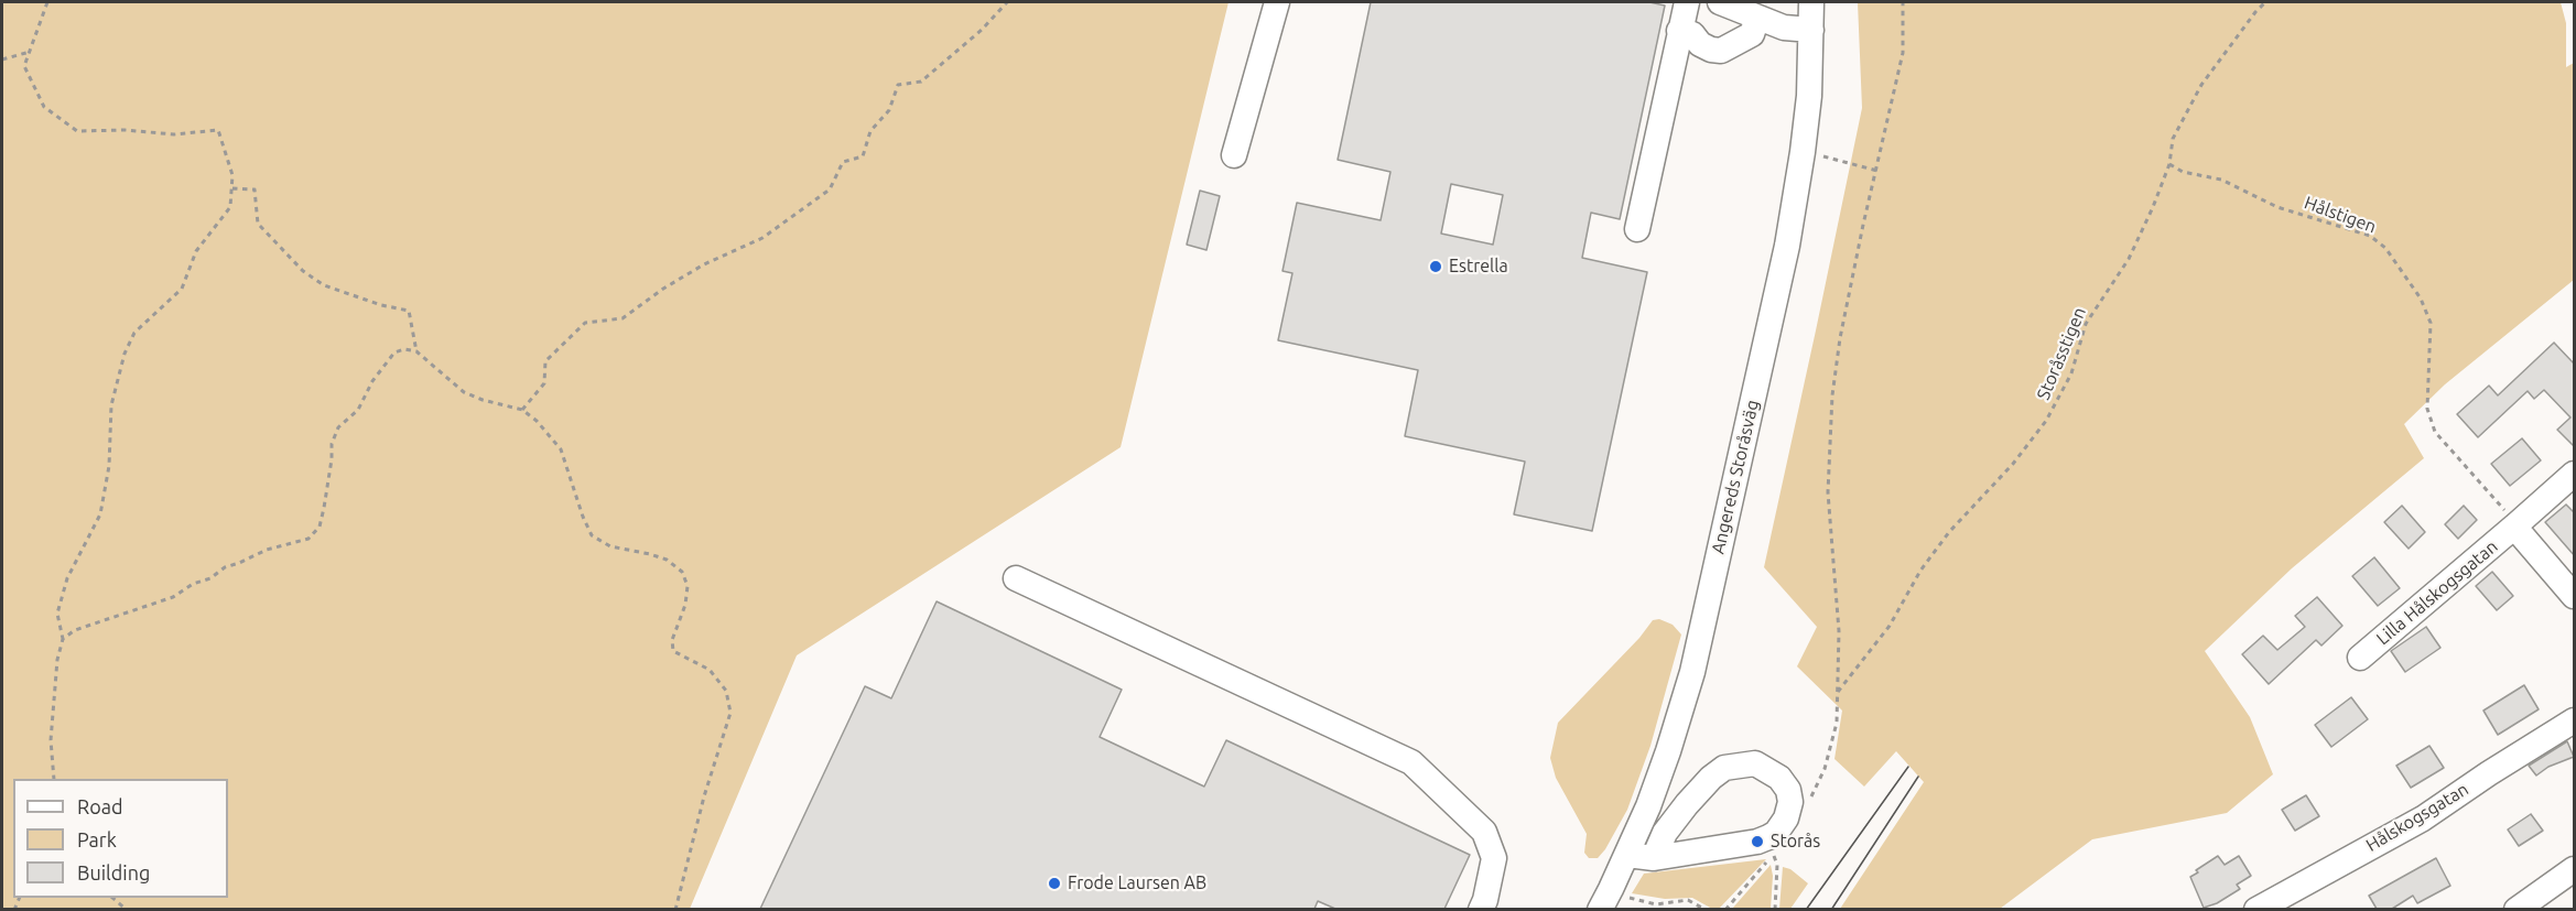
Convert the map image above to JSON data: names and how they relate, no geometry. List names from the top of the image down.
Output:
{
  "streets": {
    "street": ["Angereds Storåsväg", "Lilla Hålskogsgatan", "Hålskogsgatan"],
    "path": ["Hålstigen", "Storåsstigen"]
  },
  "crossings": [
    ["Hålstigen", "Storåsstigen"],
    ["Hålstigen", "Lilla Hålskogsgatan"]
  ],
  "places": ["Estrella", "Storås", "Frode Laursen AB"],
  "legend": ["Road", "Park", "Building"]
}
